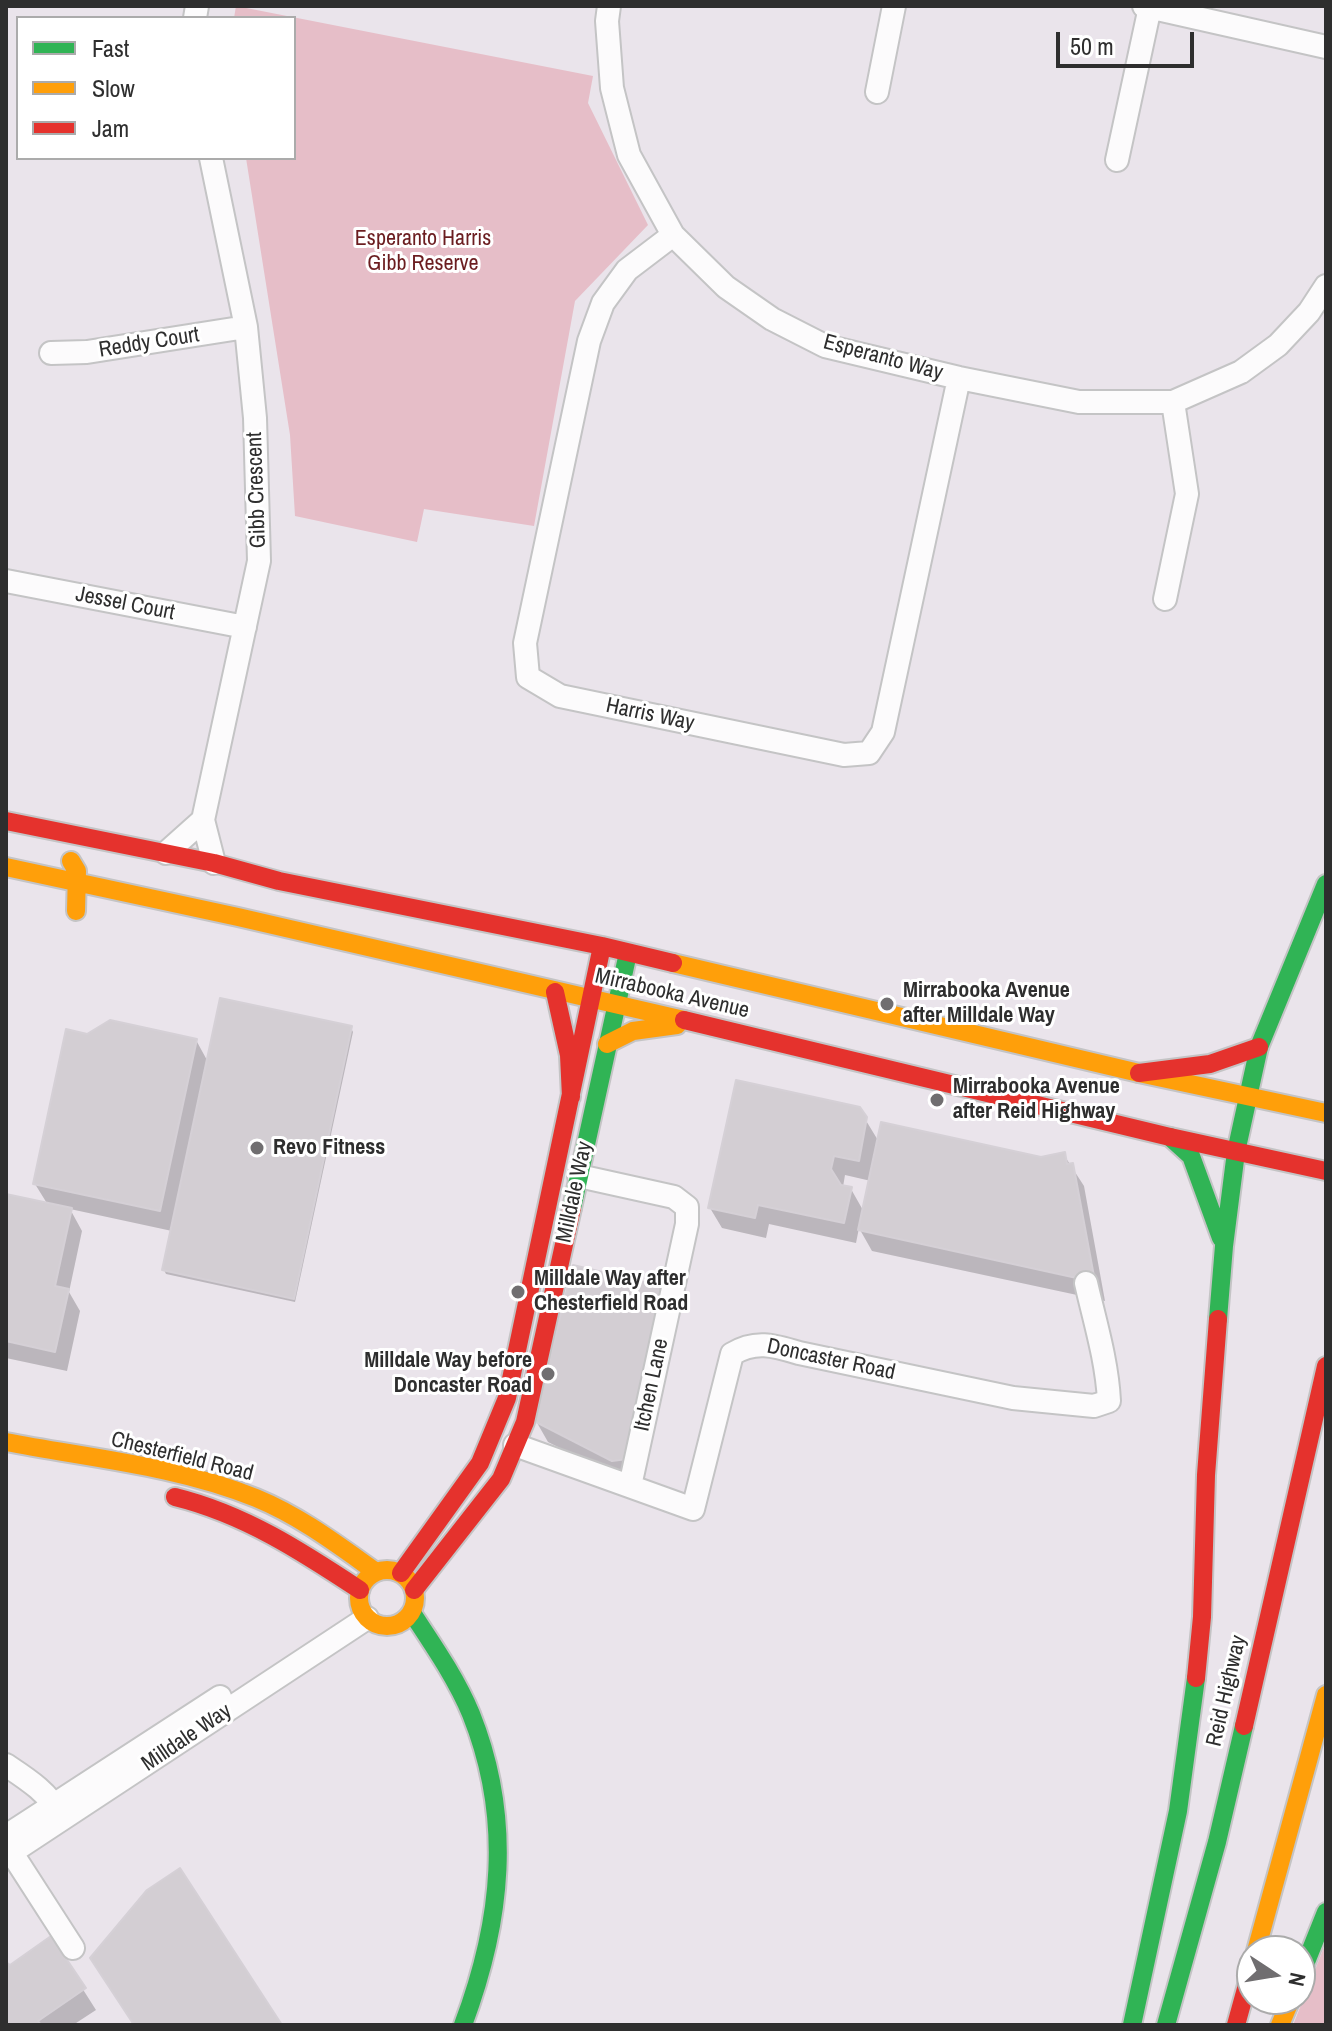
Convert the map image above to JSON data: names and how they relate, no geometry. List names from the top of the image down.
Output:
{
  "streets": {
    "main road": [
      "Mirrabooka Avenue",
      "Milldale Way",
      "Chesterfield Road",
      "Reid Highway"
    ],
    "street": [
      "Reddy Court",
      "Esperanto Way",
      "Gibb Crescent",
      "Jessel Court",
      "Harris Way",
      "Doncaster Road",
      "Itchen Lane"
    ]
  },
  "crossings": [
    ["Reddy Court", "Gibb Crescent"],
    ["Esperanto Way", "Harris Way"],
    ["Gibb Crescent", "Jessel Court"],
    ["Gibb Crescent", "Mirrabooka Avenue"],
    ["Mirrabooka Avenue", "Milldale Way"],
    ["Milldale Way", "Doncaster Road"],
    ["Milldale Way", "Itchen Lane"],
    ["Milldale Way", "Chesterfield Road"],
    ["Doncaster Road", "Itchen Lane"]
  ],
  "parks": ["Esperanto Harris Gibb Reserve"],
  "places": [
    "Mirrabooka Avenue after Milldale Way",
    "Mirrabooka Avenue after Reid Highway",
    "Revo Fitness",
    "Milldale Way after Chesterfield Road",
    "Milldale Way before Doncaster Road"
  ],
  "legend": ["Fast", "Slow", "Jam"],
  "scale_bar": "50 m",
  "north": "right"
}
